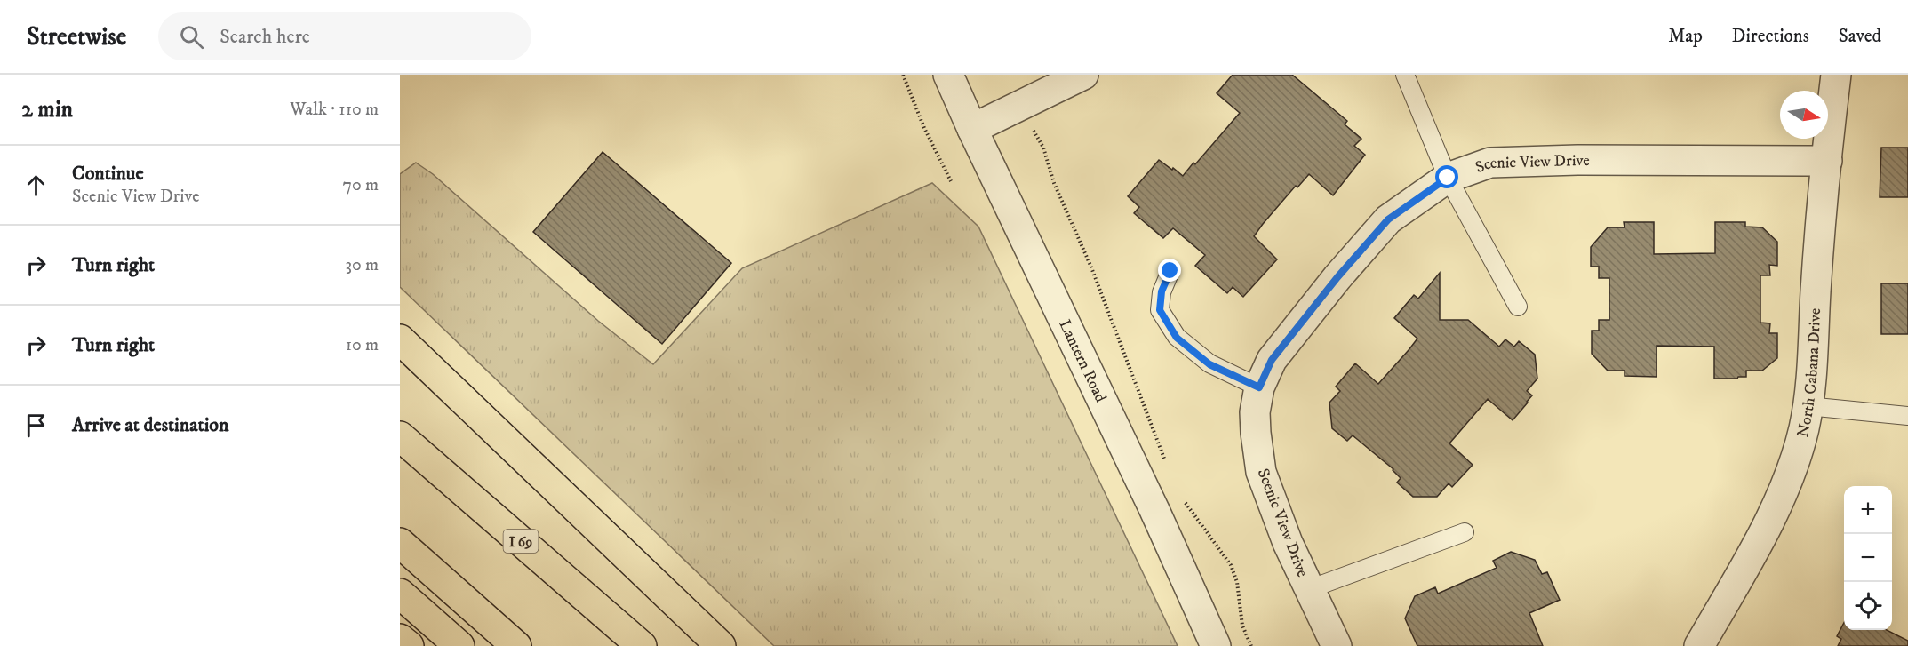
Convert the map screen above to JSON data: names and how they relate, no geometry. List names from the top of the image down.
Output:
{
  "streets": {
    "highway": ["I 69"],
    "street": ["Scenic View Drive", "Lantern Road", "North Cabana Drive"]
  },
  "crossings": [
    ["Scenic View Drive", "North Cabana Drive"]
  ],
  "north": "right",
  "page": {
    "header": "Streetwise",
    "search": "Search here",
    "nav": ["Map", "Directions", "Saved"],
    "heading": ["2 min", "Walk · 110 m"],
    "list": [
      ["Continue", "Scenic View Drive", "70 m"],
      ["Turn right", "30 m"],
      ["Turn right", "10 m"],
      "Arrive at destination"
    ],
    "map_buttons": ["+", "−"]
  }
}
